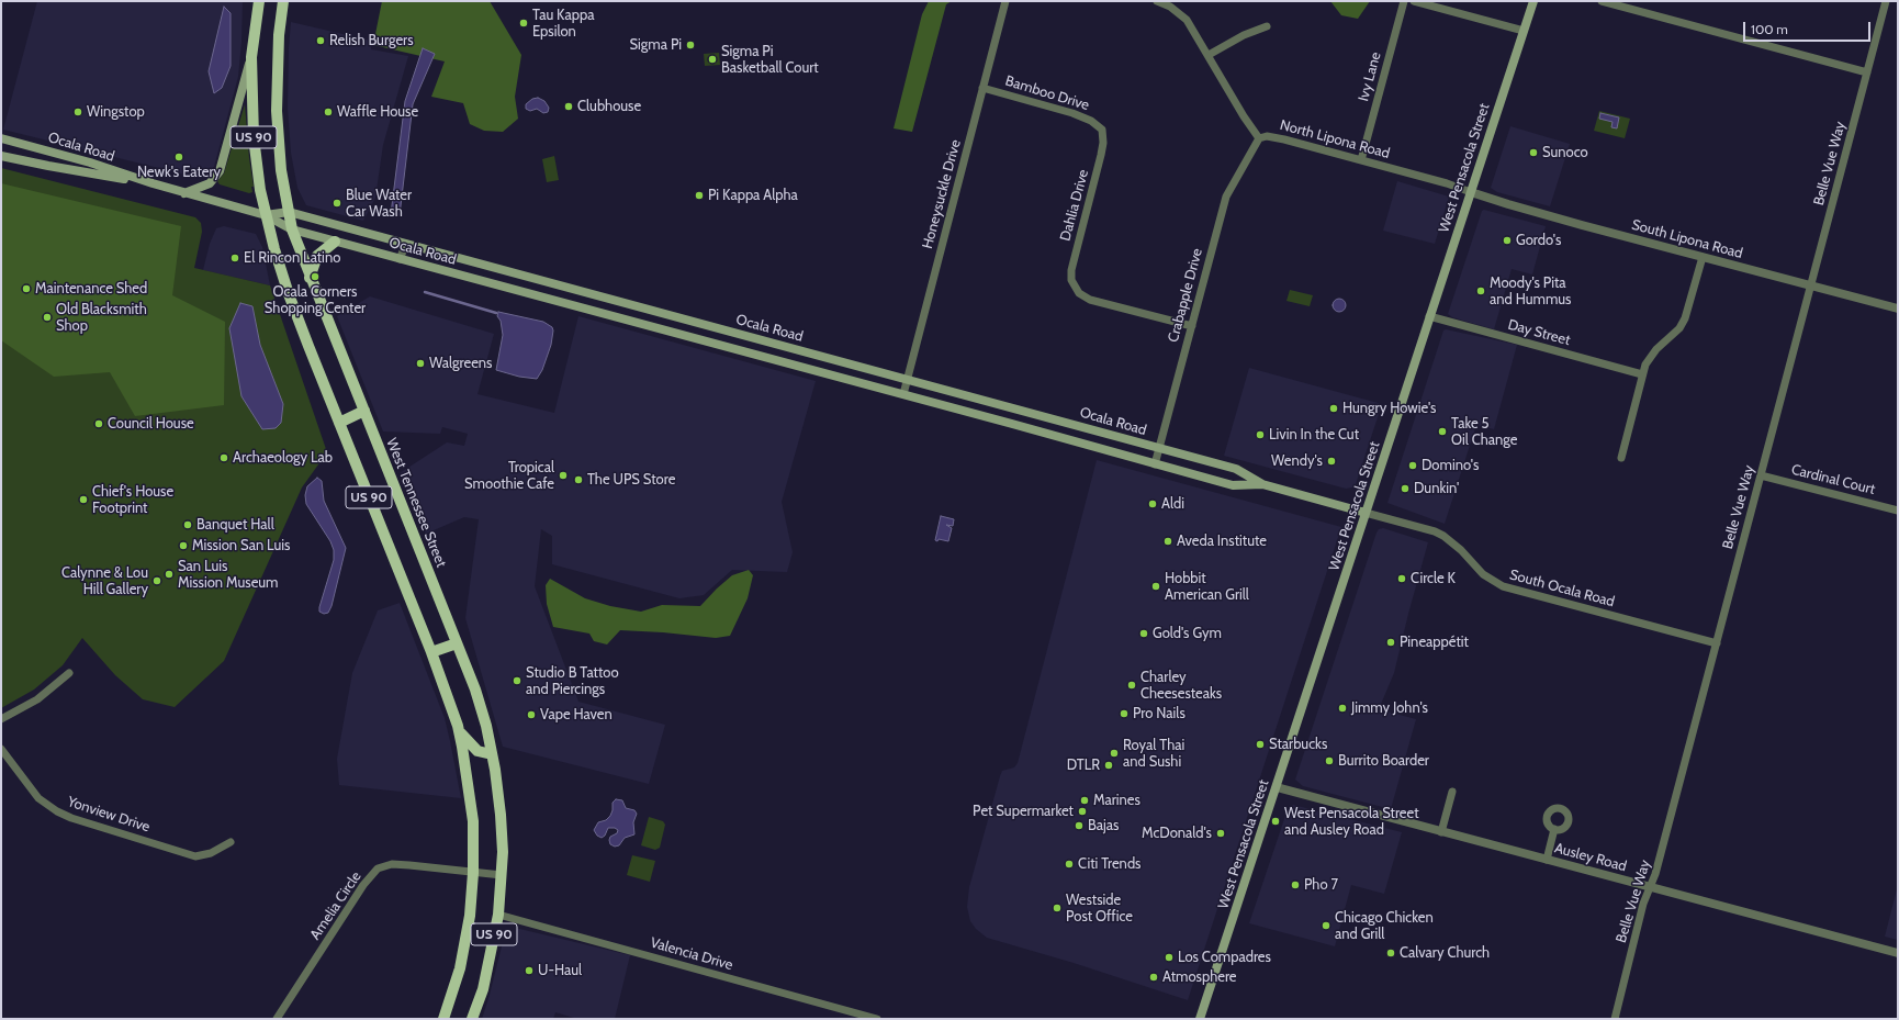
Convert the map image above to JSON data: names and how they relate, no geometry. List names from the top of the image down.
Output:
{
  "streets": {
    "main road": [
      "US 90",
      "Ocala Road",
      "West Pensacola Street",
      "West Tennessee Street"
    ],
    "street": [
      "Ivy Lane",
      "Bamboo Drive",
      "North Lipona Road",
      "Belle Vue Way",
      "Honeysuckle Drive",
      "Dahlia Drive",
      "South Lipona Road",
      "Crabapple Drive",
      "Day Street",
      "Cardinal Court",
      "South Ocala Road",
      "Yonview Drive",
      "Ausley Road",
      "Amelia Circle",
      "Valencia Drive"
    ]
  },
  "crossings": [
    ["Ivy Lane", "North Lipona Road"],
    ["Bamboo Drive", "Honeysuckle Drive"],
    ["Bamboo Drive", "Dahlia Drive"],
    ["US 90", "Ocala Road"],
    ["US 90", "Amelia Circle"],
    ["North Lipona Road", "West Pensacola Street"],
    ["North Lipona Road", "South Lipona Road"],
    ["North Lipona Road", "Crabapple Drive"],
    ["Ocala Road", "West Pensacola Street"],
    ["Ocala Road", "Honeysuckle Drive"],
    ["Ocala Road", "Crabapple Drive"],
    ["Ocala Road", "West Tennessee Street"],
    ["Ocala Road", "South Ocala Road"],
    ["Belle Vue Way", "South Lipona Road"],
    ["Belle Vue Way", "Cardinal Court"],
    ["Belle Vue Way", "South Ocala Road"],
    ["Belle Vue Way", "Ausley Road"],
    ["West Pensacola Street", "South Lipona Road"],
    ["West Pensacola Street", "Day Street"],
    ["West Pensacola Street", "South Ocala Road"],
    ["West Pensacola Street", "Ausley Road"],
    ["Dahlia Drive", "Crabapple Drive"],
    ["West Tennessee Street", "Amelia Circle"],
    ["West Tennessee Street", "Valencia Drive"]
  ],
  "places": [
    "Tau Kappa Epsilon",
    "Relish Burgers",
    "Sigma Pi",
    "Sigma Pi Basketball Court",
    "Clubhouse",
    "Wingstop",
    "Waffle House",
    "Sunoco",
    "Newk's Eatery",
    "Pi Kappa Alpha",
    "Blue Water Car Wash",
    "Gordo's",
    "El Rincon Latino",
    "Ocala Corners Shopping Center",
    "Maintenance Shed",
    "Moody's Pita and Hummus",
    "Old Blacksmith Shop",
    "Walgreens",
    "Hungry Howie's",
    "Council House",
    "Take 5 Oil Change",
    "Livin In the Cut",
    "Archaeology Lab",
    "Wendy's",
    "Domino's",
    "Tropical Smoothie Cafe",
    "The UPS Store",
    "Dunkin'",
    "Chief's House Footprint",
    "Aldi",
    "Banquet Hall",
    "Aveda Institute",
    "Mission San Luis",
    "San Luis Mission Museum",
    "Circle K",
    "Calynne & Lou Hill Gallery",
    "Hobbit American Grill",
    "Gold's Gym",
    "Pineappétit",
    "Studio B Tattoo and Piercings",
    "Charley Cheesesteaks",
    "Jimmy John's",
    "Pro Nails",
    "Vape Haven",
    "Starbucks",
    "Royal Thai and Sushi",
    "Burrito Boarder",
    "DTLR",
    "Marines",
    "Pet Supermarket",
    "West Pensacola Street and Ausley Road",
    "Bajas",
    "McDonald's",
    "Citi Trends",
    "Pho 7",
    "Westside Post Office",
    "Chicago Chicken and Grill",
    "Calvary Church",
    "Los Compadres",
    "U-Haul",
    "Atmosphere"
  ],
  "scale_bar": "100 m"
}
